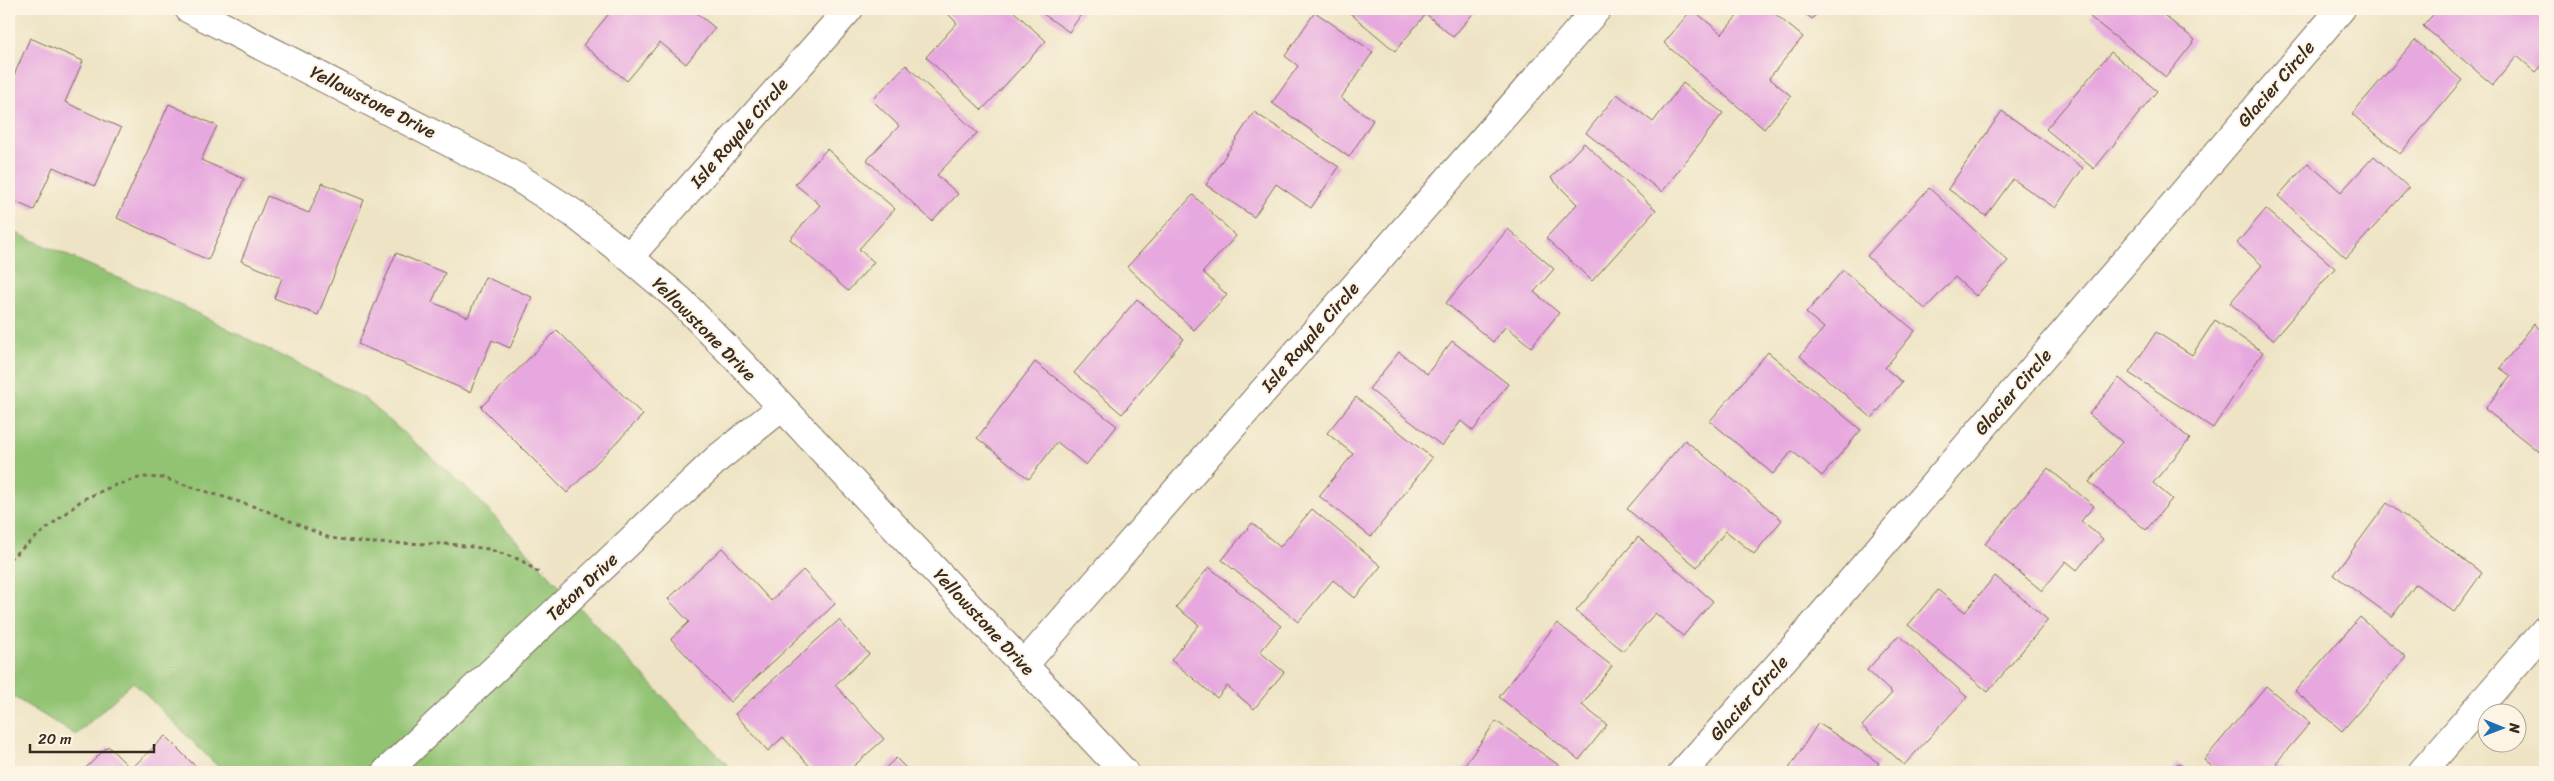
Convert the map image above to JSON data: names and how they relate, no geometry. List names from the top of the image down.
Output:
{
  "streets": {
    "street": [
      "Glacier Circle",
      "Yellowstone Drive",
      "Isle Royale Circle",
      "Teton Drive"
    ]
  },
  "crossings": [
    ["Yellowstone Drive", "Isle Royale Circle"],
    ["Yellowstone Drive", "Teton Drive"]
  ],
  "scale_bar": "20 m",
  "north": "right"
}
